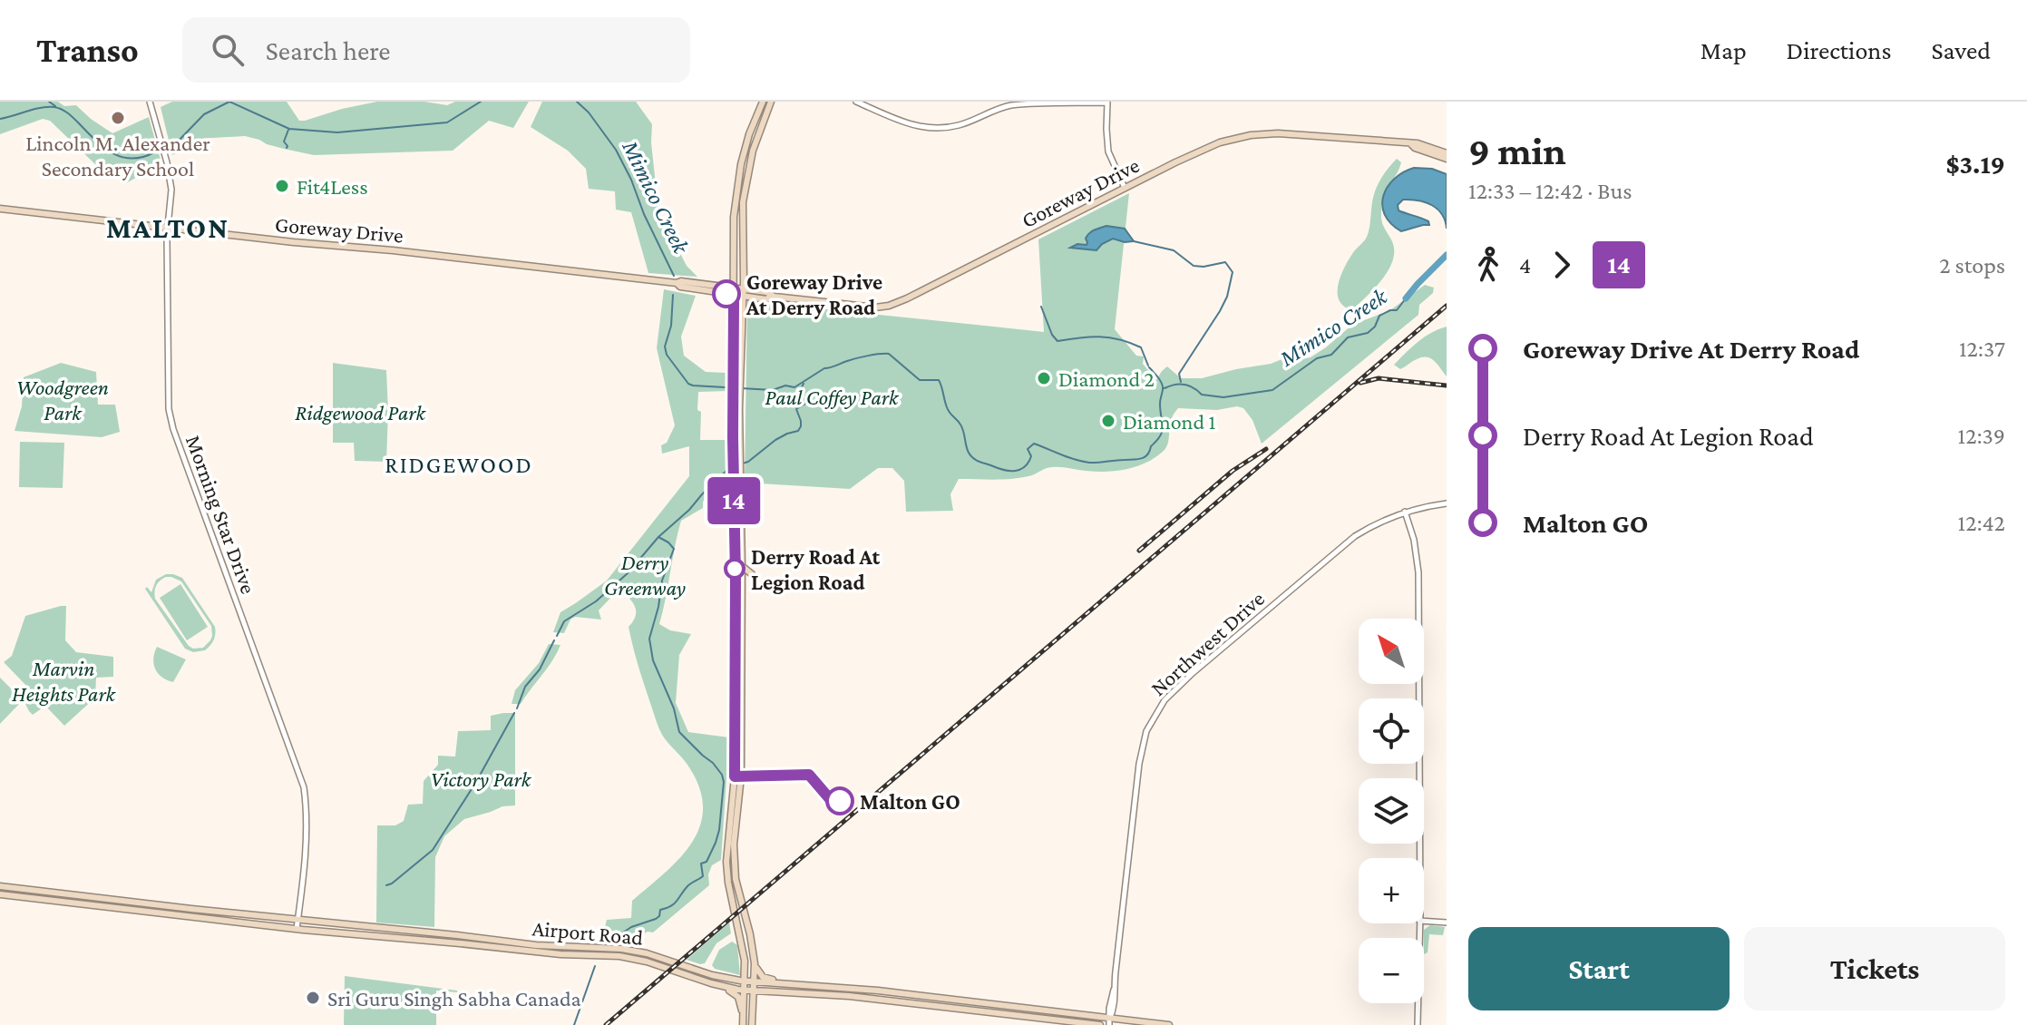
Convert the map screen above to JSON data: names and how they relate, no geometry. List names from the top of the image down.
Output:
{
  "streets": {
    "main road": ["Goreway Drive", "Airport Road"],
    "street": ["Morning Star Drive", "Northwest Drive"]
  },
  "crossings": [
    ["Goreway Drive", "Morning Star Drive"],
    ["Morning Star Drive", "Airport Road"],
    ["Northwest Drive", "Airport Road"]
  ],
  "districts": ["MALTON", "RIDGEWOOD"],
  "water": ["Mimico Creek"],
  "parks": [
    "Woodgreen Park",
    "Paul Coffey Park",
    "Ridgewood Park",
    "Derry Greenway",
    "Marvin Heights Park",
    "Victory Park"
  ],
  "places": [
    "Lincoln M. Alexander Secondary School",
    "Fit4Less",
    "Goreway Drive At Derry Road",
    "Diamond 2",
    "Diamond 1",
    "Derry Road At Legion Road",
    "Malton GO",
    "Sri Guru Singh Sabha Canada"
  ],
  "lines": ["bus line 14"],
  "north": "top left",
  "page": {
    "header": "Transo",
    "search": "Search here",
    "nav": ["Map", "Directions", "Saved"],
    "on_map": "14",
    "heading": ["9 min", "12:33 – 12:42 · Bus", "$3.19"],
    "legs": ["4", "14", "2 stops"],
    "list": [
      {
        "name": "Goreway Drive At Derry Road",
        "value": "12:37"
      },
      {
        "name": "Derry Road At Legion Road",
        "value": "12:39"
      },
      {
        "name": "Malton GO",
        "value": "12:42"
      }
    ],
    "map_buttons": ["+", "−"],
    "buttons": ["Start", "Tickets"]
  }
}
